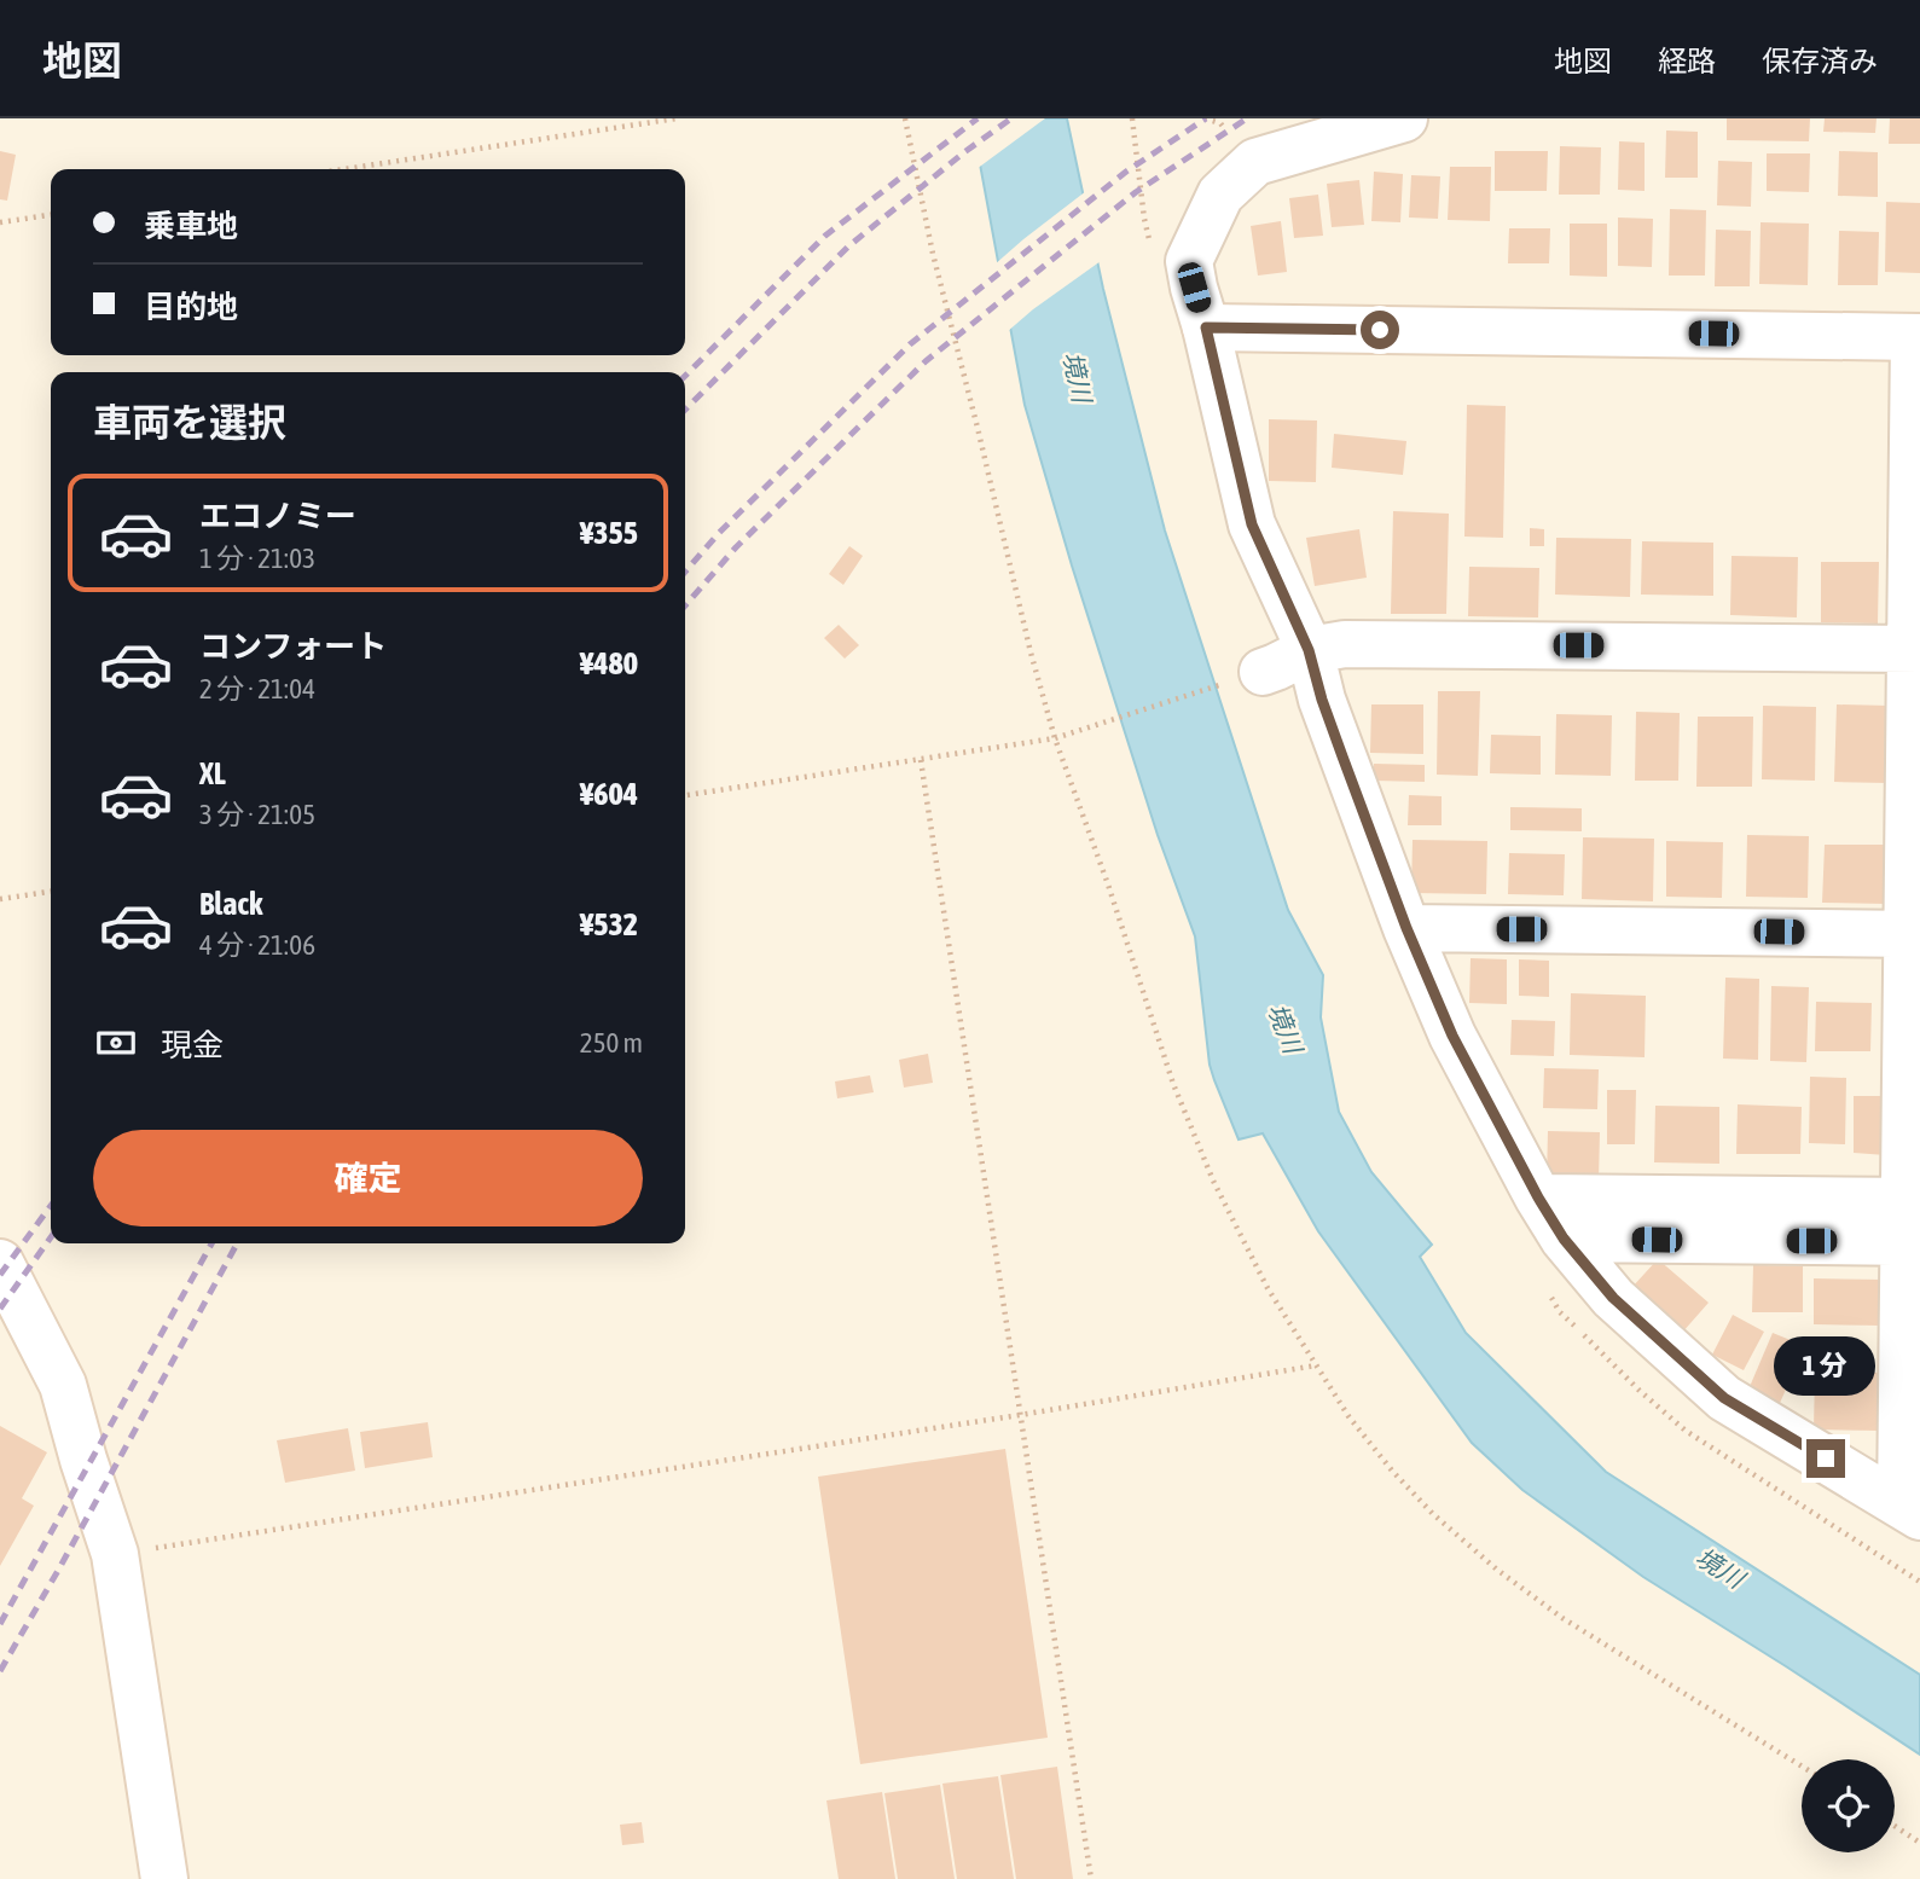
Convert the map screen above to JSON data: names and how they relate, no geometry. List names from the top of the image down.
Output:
{
  "water": ["境川"],
  "page": {
    "header": "地図",
    "nav": ["地図", "経路", "保存済み"],
    "banner": ["乗車地", "目的地"],
    "heading": "車両を選択",
    "list": [
      {
        "name": "エコノミー",
        "note": "1 分 · 21:03",
        "value": "¥355"
      },
      {
        "name": "コンフォート",
        "note": "2 分 · 21:04",
        "value": "¥480"
      },
      {
        "name": "XL",
        "note": "3 分 · 21:05",
        "value": "¥604"
      },
      {
        "name": "Black",
        "note": "4 分 · 21:06",
        "value": "¥532"
      }
    ],
    "pay": ["現金", "250 m"],
    "buttons": "確定",
    "bubble": "1 分"
  }
}
